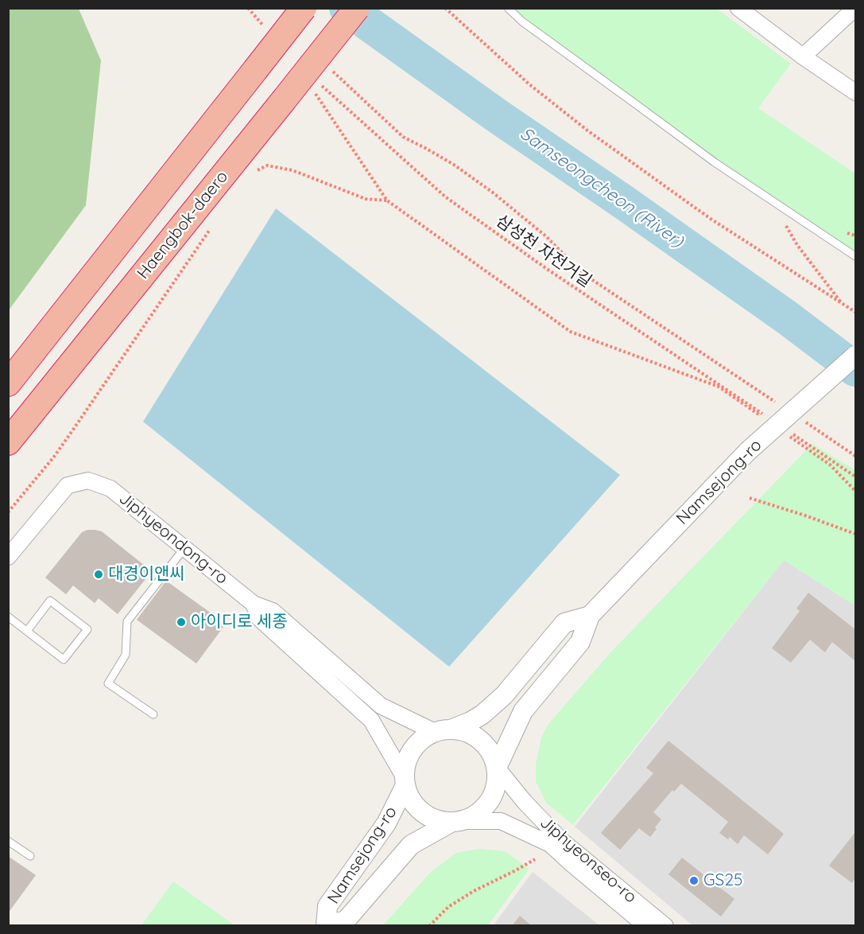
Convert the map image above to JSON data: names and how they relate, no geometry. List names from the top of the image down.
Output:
{
  "streets": {
    "highway": ["Haengbok-daero"],
    "street": ["Namsejong-ro", "Jiphyeondong-ro", "Jiphyeonseo-ro"],
    "path": ["삼성천 자전거길"]
  },
  "crossings": [
    ["Namsejong-ro", "Jiphyeondong-ro"],
    ["Namsejong-ro", "Jiphyeonseo-ro"],
    ["Jiphyeondong-ro", "Jiphyeonseo-ro"]
  ],
  "water": ["Samseongcheon (River)"],
  "places": ["대경이앤씨", "아이디로 세종", "GS25"]
}
